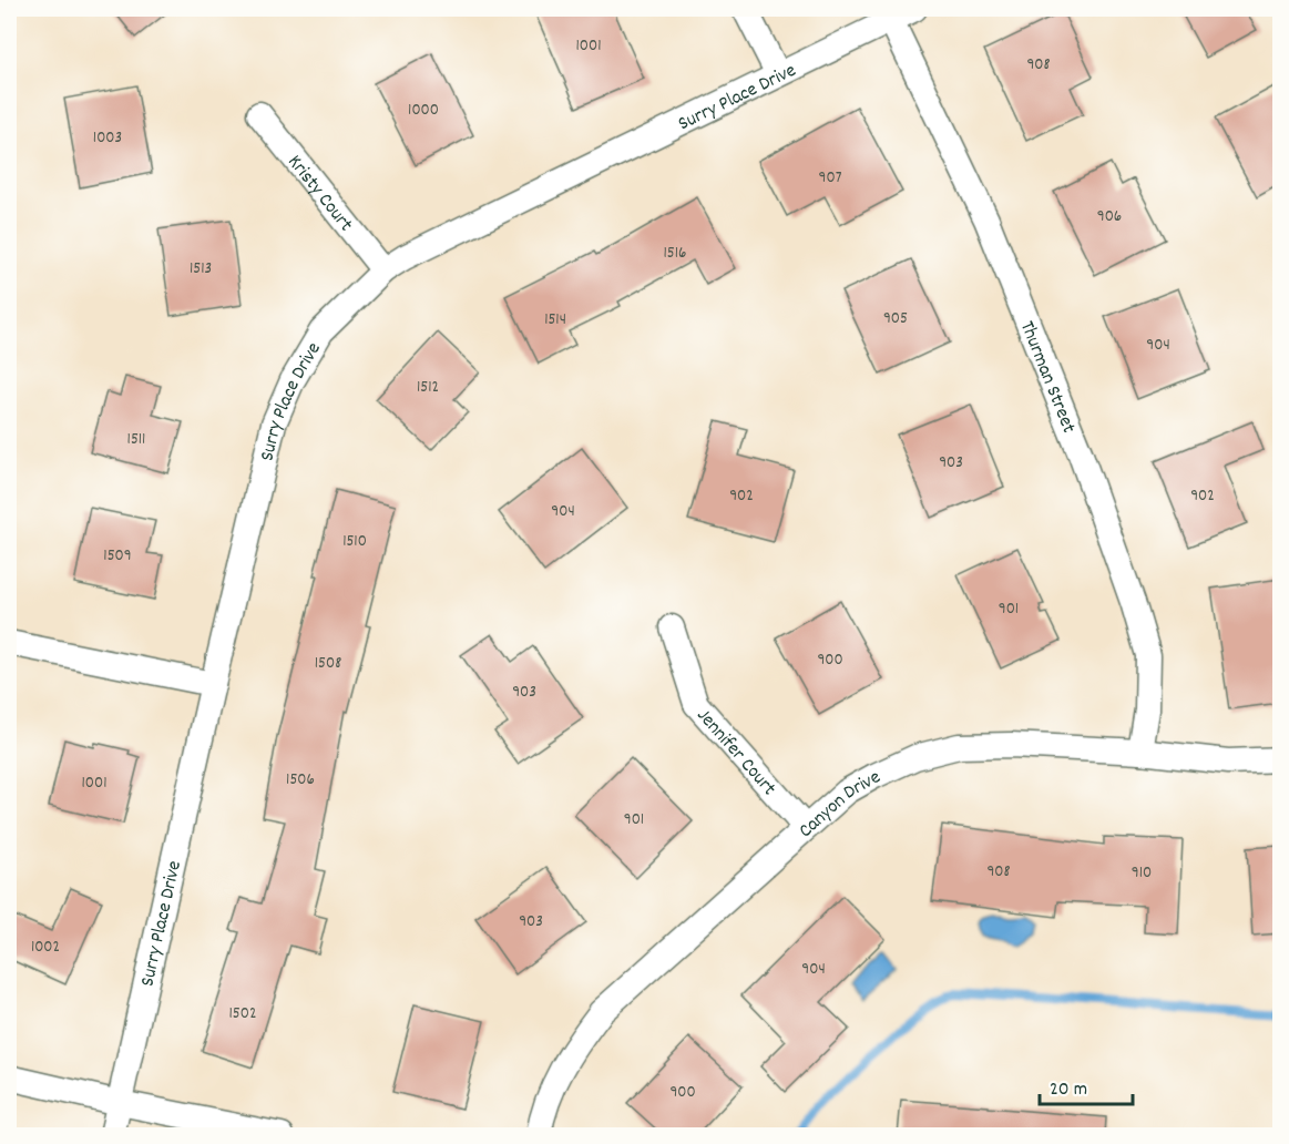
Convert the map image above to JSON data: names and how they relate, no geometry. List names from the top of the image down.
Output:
{
  "streets": {
    "street": [
      "Surry Place Drive",
      "Kristy Court",
      "Thurman Street",
      "Jennifer Court",
      "Canyon Drive"
    ]
  },
  "crossings": [
    ["Surry Place Drive", "Kristy Court"],
    ["Surry Place Drive", "Thurman Street"],
    ["Thurman Street", "Canyon Drive"],
    ["Jennifer Court", "Canyon Drive"]
  ],
  "house_numbers": [
    "1001",
    "908",
    "1000",
    "1003",
    "907",
    "906",
    "1516",
    "1513",
    "905",
    "1514",
    "904",
    "1512",
    "1511",
    "903",
    "902",
    "902",
    "904",
    "1510",
    "1509",
    "901",
    "900",
    "1508",
    "903",
    "1506",
    "1001",
    "901",
    "908",
    "910",
    "903",
    "1002",
    "904",
    "1502",
    "900"
  ],
  "scale_bar": "20 m"
}
